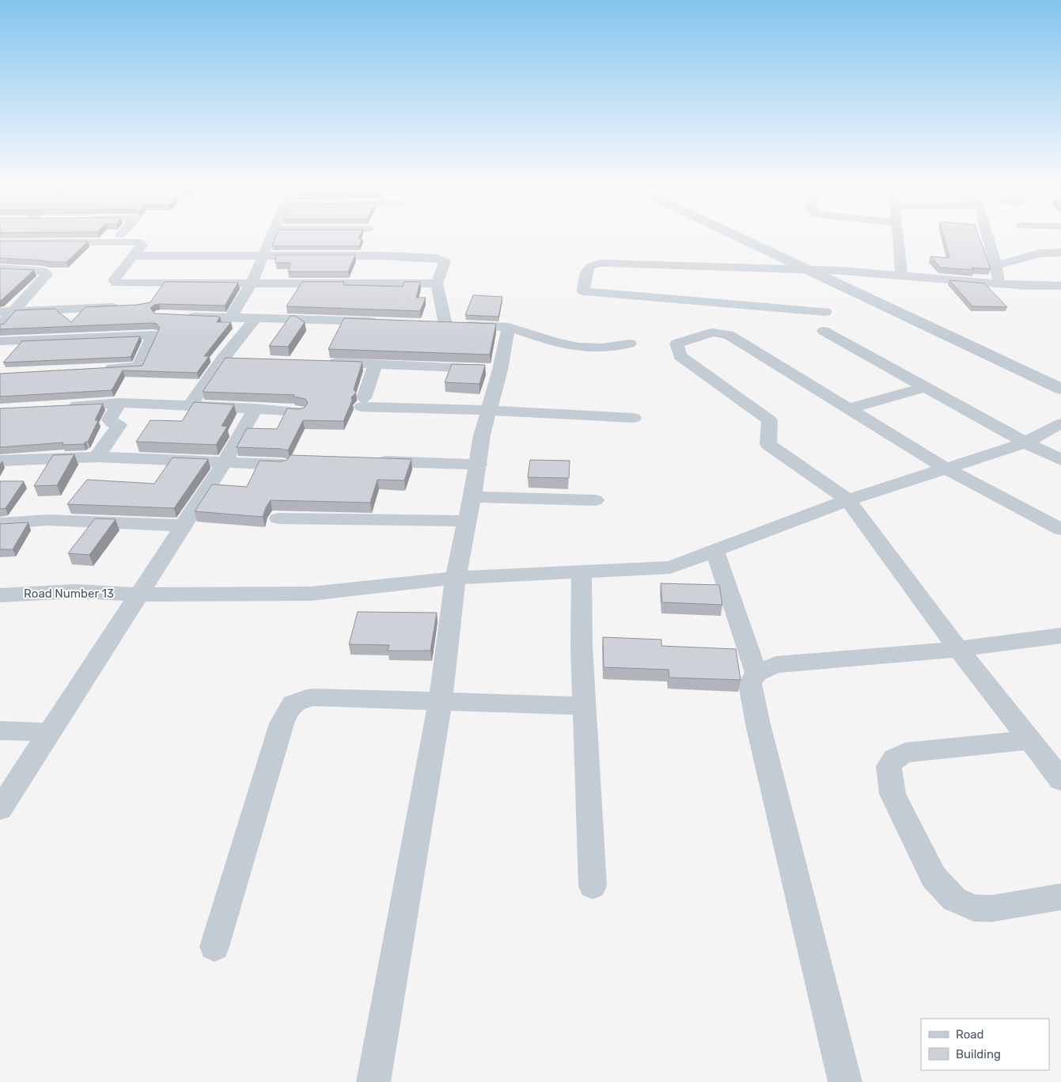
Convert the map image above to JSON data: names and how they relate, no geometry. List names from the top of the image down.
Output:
{
  "streets": {
    "street": ["Road Number 13"]
  },
  "legend": ["Road", "Building"]
}
